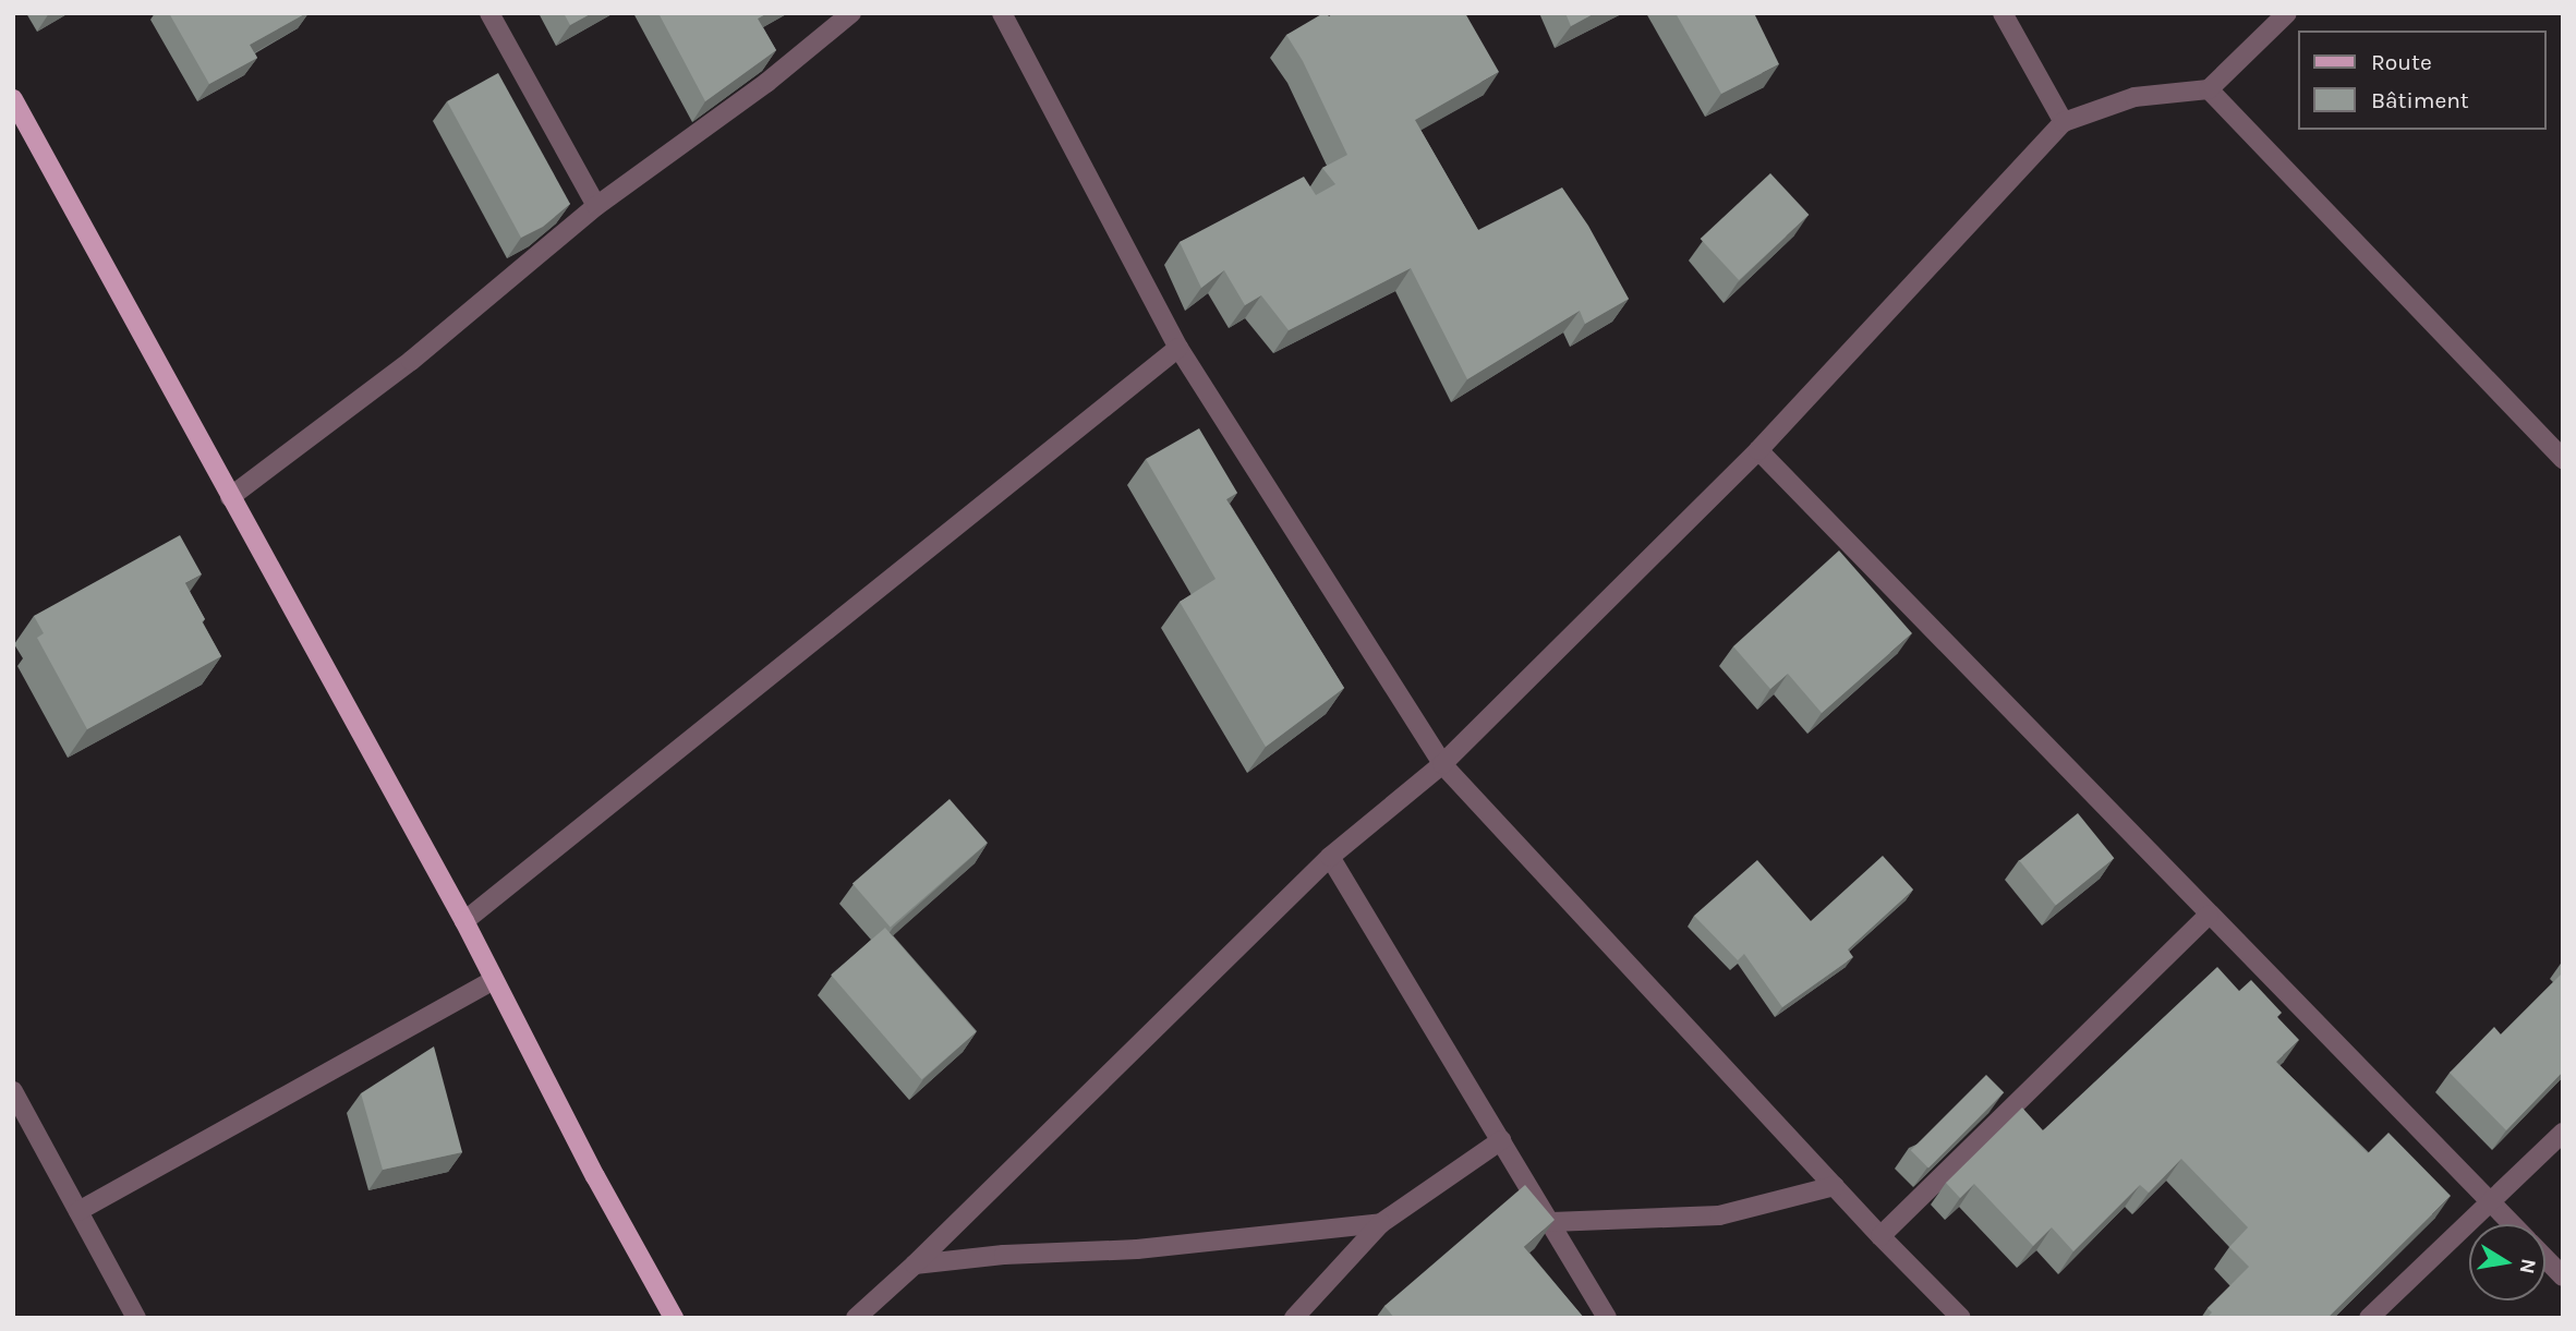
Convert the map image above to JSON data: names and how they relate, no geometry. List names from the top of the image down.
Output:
{
  "legend": ["Route", "Bâtiment"],
  "north": "right"
}
